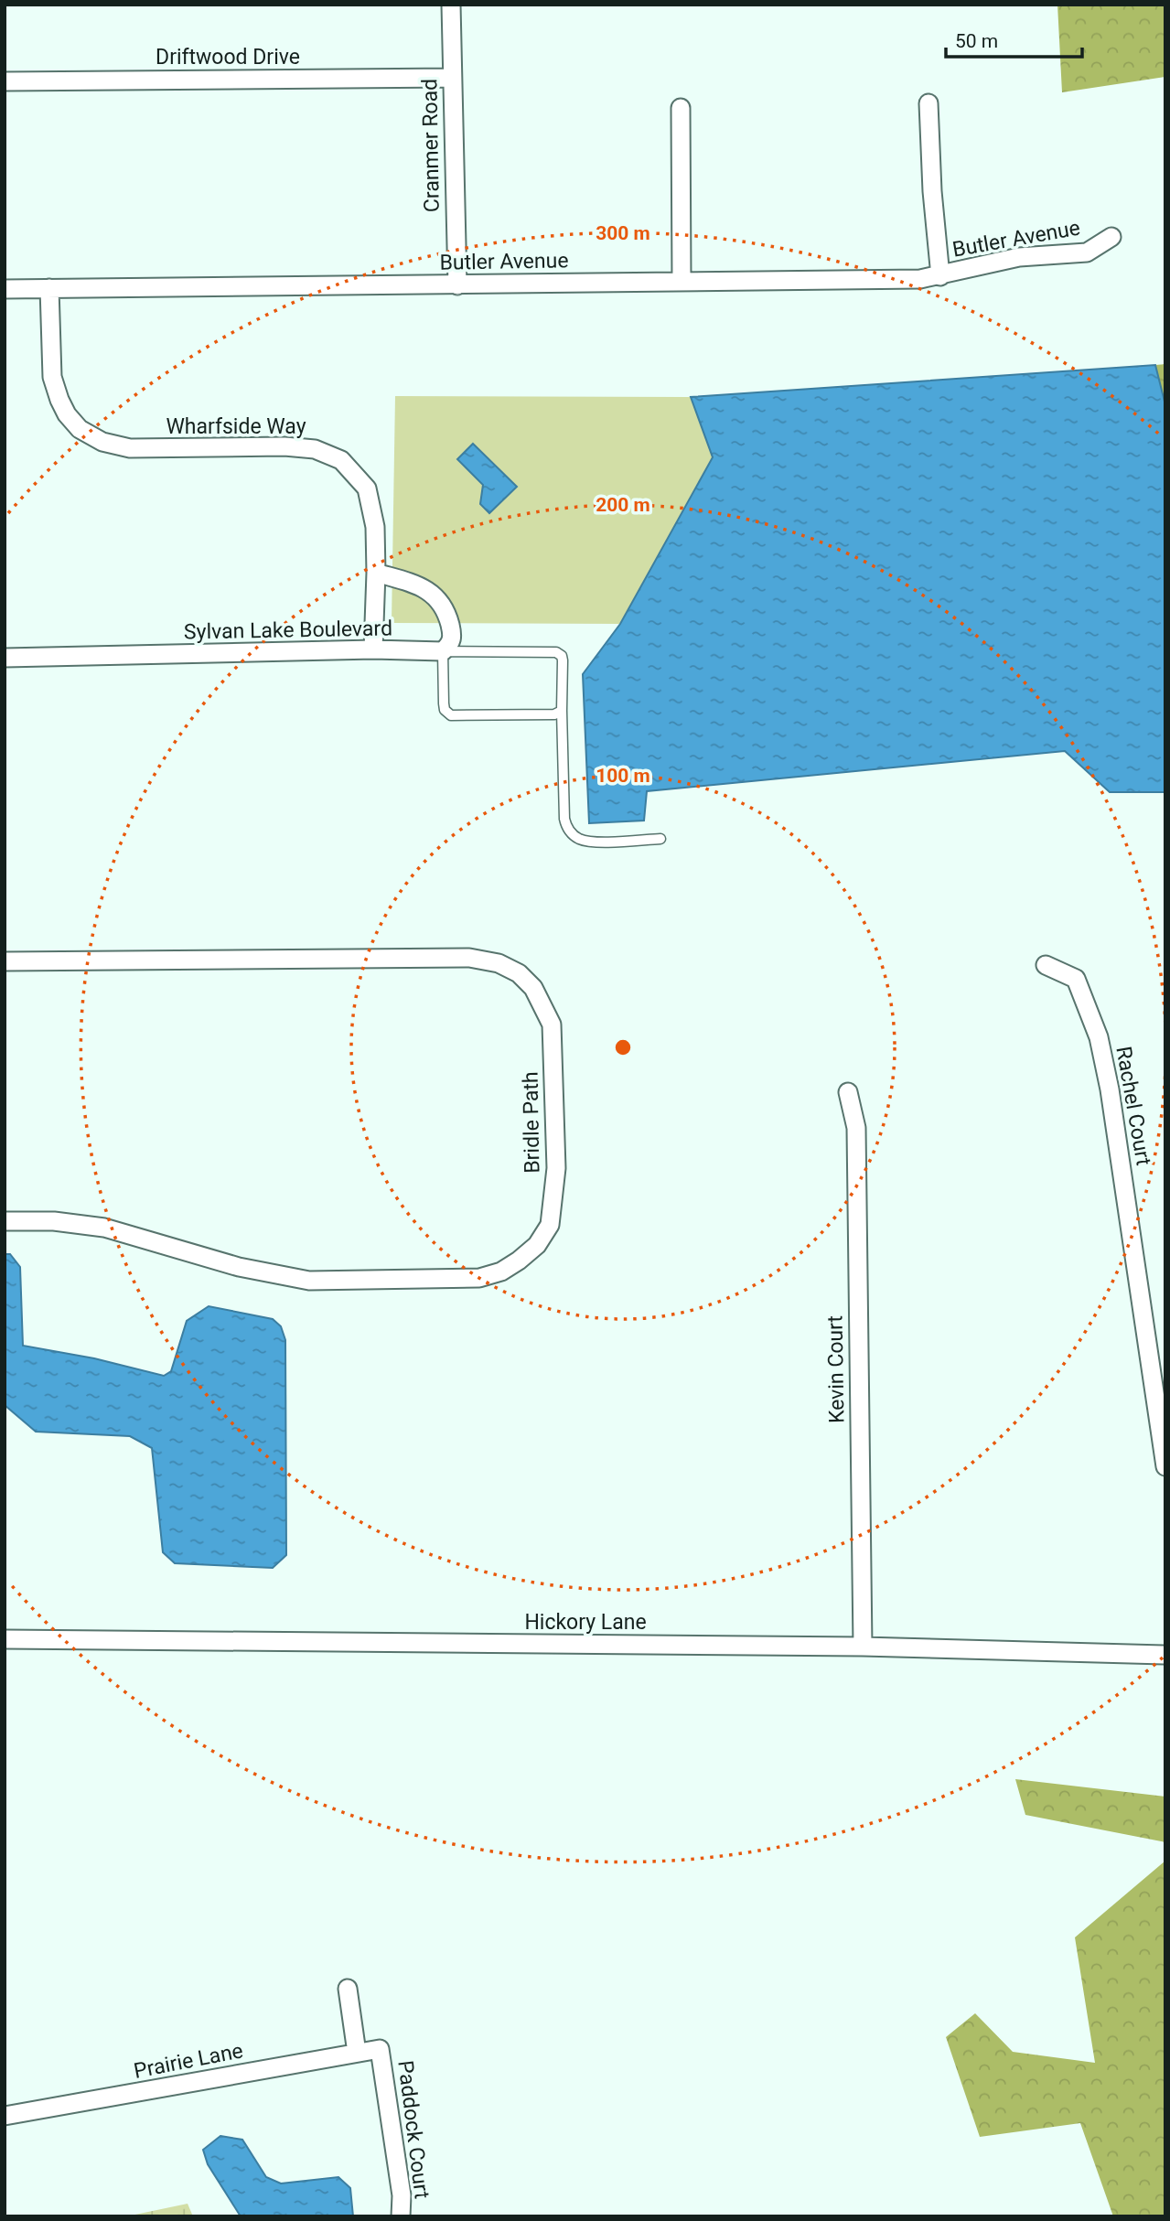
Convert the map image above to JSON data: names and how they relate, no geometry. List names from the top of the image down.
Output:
{
  "streets": {
    "street": [
      "Driftwood Drive",
      "Cranmer Road",
      "Butler Avenue",
      "Wharfside Way",
      "Sylvan Lake Boulevard",
      "Rachel Court",
      "Bridle Path",
      "Kevin Court",
      "Hickory Lane",
      "Prairie Lane",
      "Paddock Court"
    ]
  },
  "crossings": [
    ["Driftwood Drive", "Cranmer Road"],
    ["Cranmer Road", "Butler Avenue"],
    ["Butler Avenue", "Wharfside Way"],
    ["Wharfside Way", "Sylvan Lake Boulevard"],
    ["Kevin Court", "Hickory Lane"],
    ["Prairie Lane", "Paddock Court"]
  ],
  "scale_bar": "50 m",
  "rings": ["300 m", "200 m", "100 m"]
}
